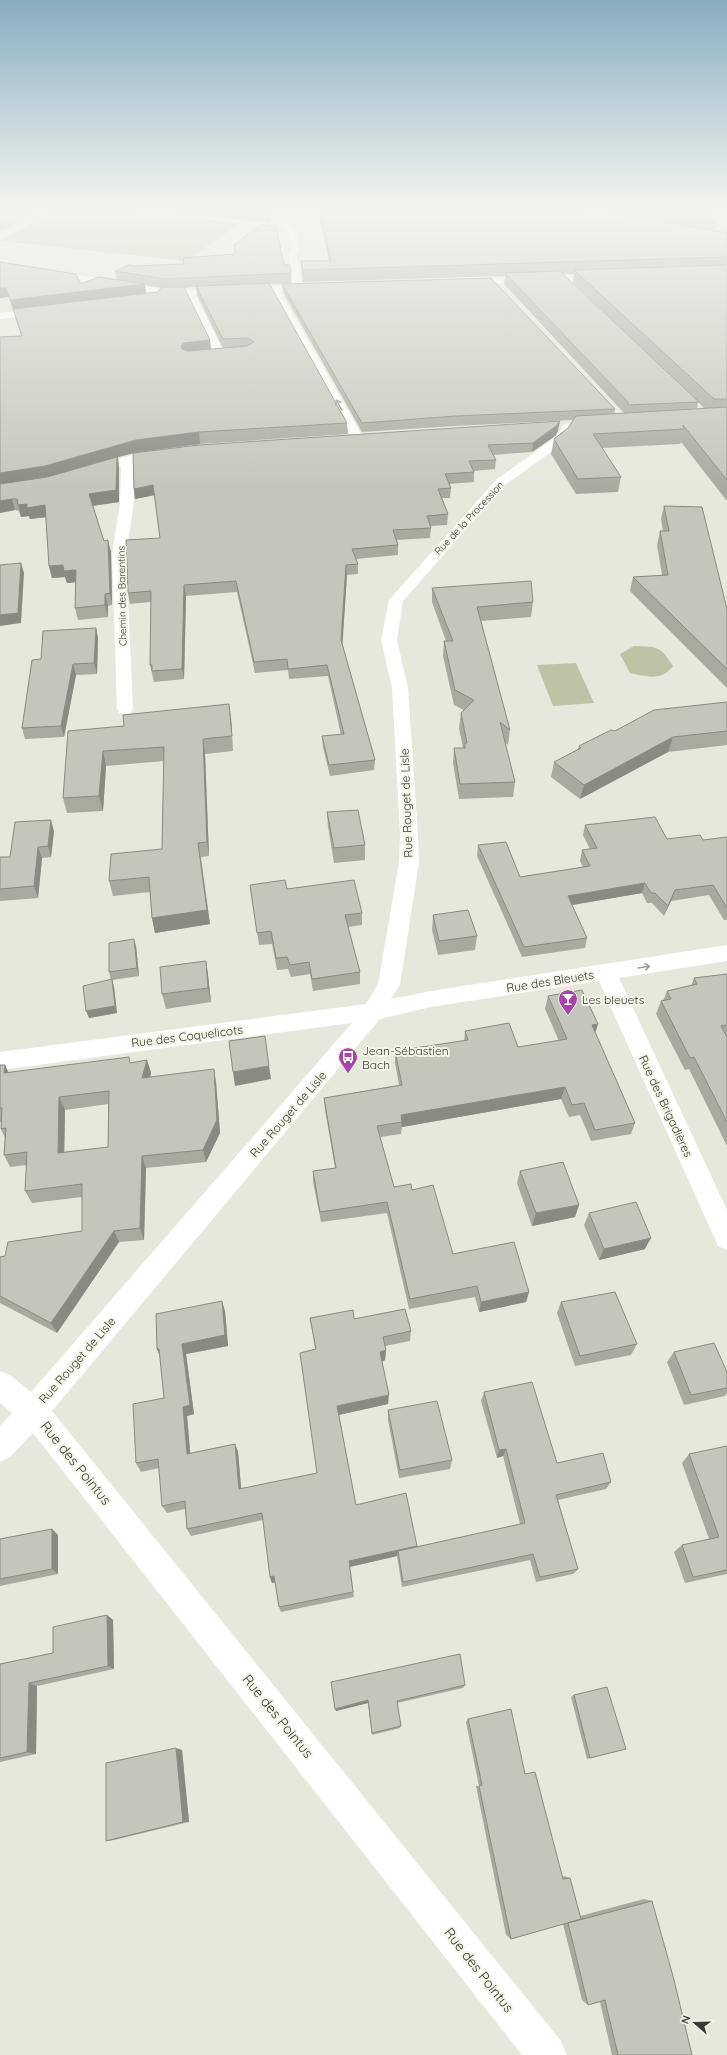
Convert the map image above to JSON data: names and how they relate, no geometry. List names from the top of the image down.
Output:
{
  "streets": {
    "street": [
      "Rue de la Procession",
      "Chemin des Barentins",
      "Rue Rouget de Lisle",
      "Rue des Bleuets",
      "Rue des Coquelicots",
      "Rue des Brigadières",
      "Rue des Pointus"
    ]
  },
  "crossings": [
    ["Rue de la Procession", "Rue Rouget de Lisle"],
    ["Rue Rouget de Lisle", "Rue des Bleuets"],
    ["Rue Rouget de Lisle", "Rue des Coquelicots"],
    ["Rue Rouget de Lisle", "Rue des Pointus"],
    ["Rue des Bleuets", "Rue des Coquelicots"],
    ["Rue des Bleuets", "Rue des Brigadières"]
  ],
  "places": {
    "bar": ["Les bleuets"],
    "bus stop": ["Jean-Sébastien Bach"]
  },
  "north": "left"
}
